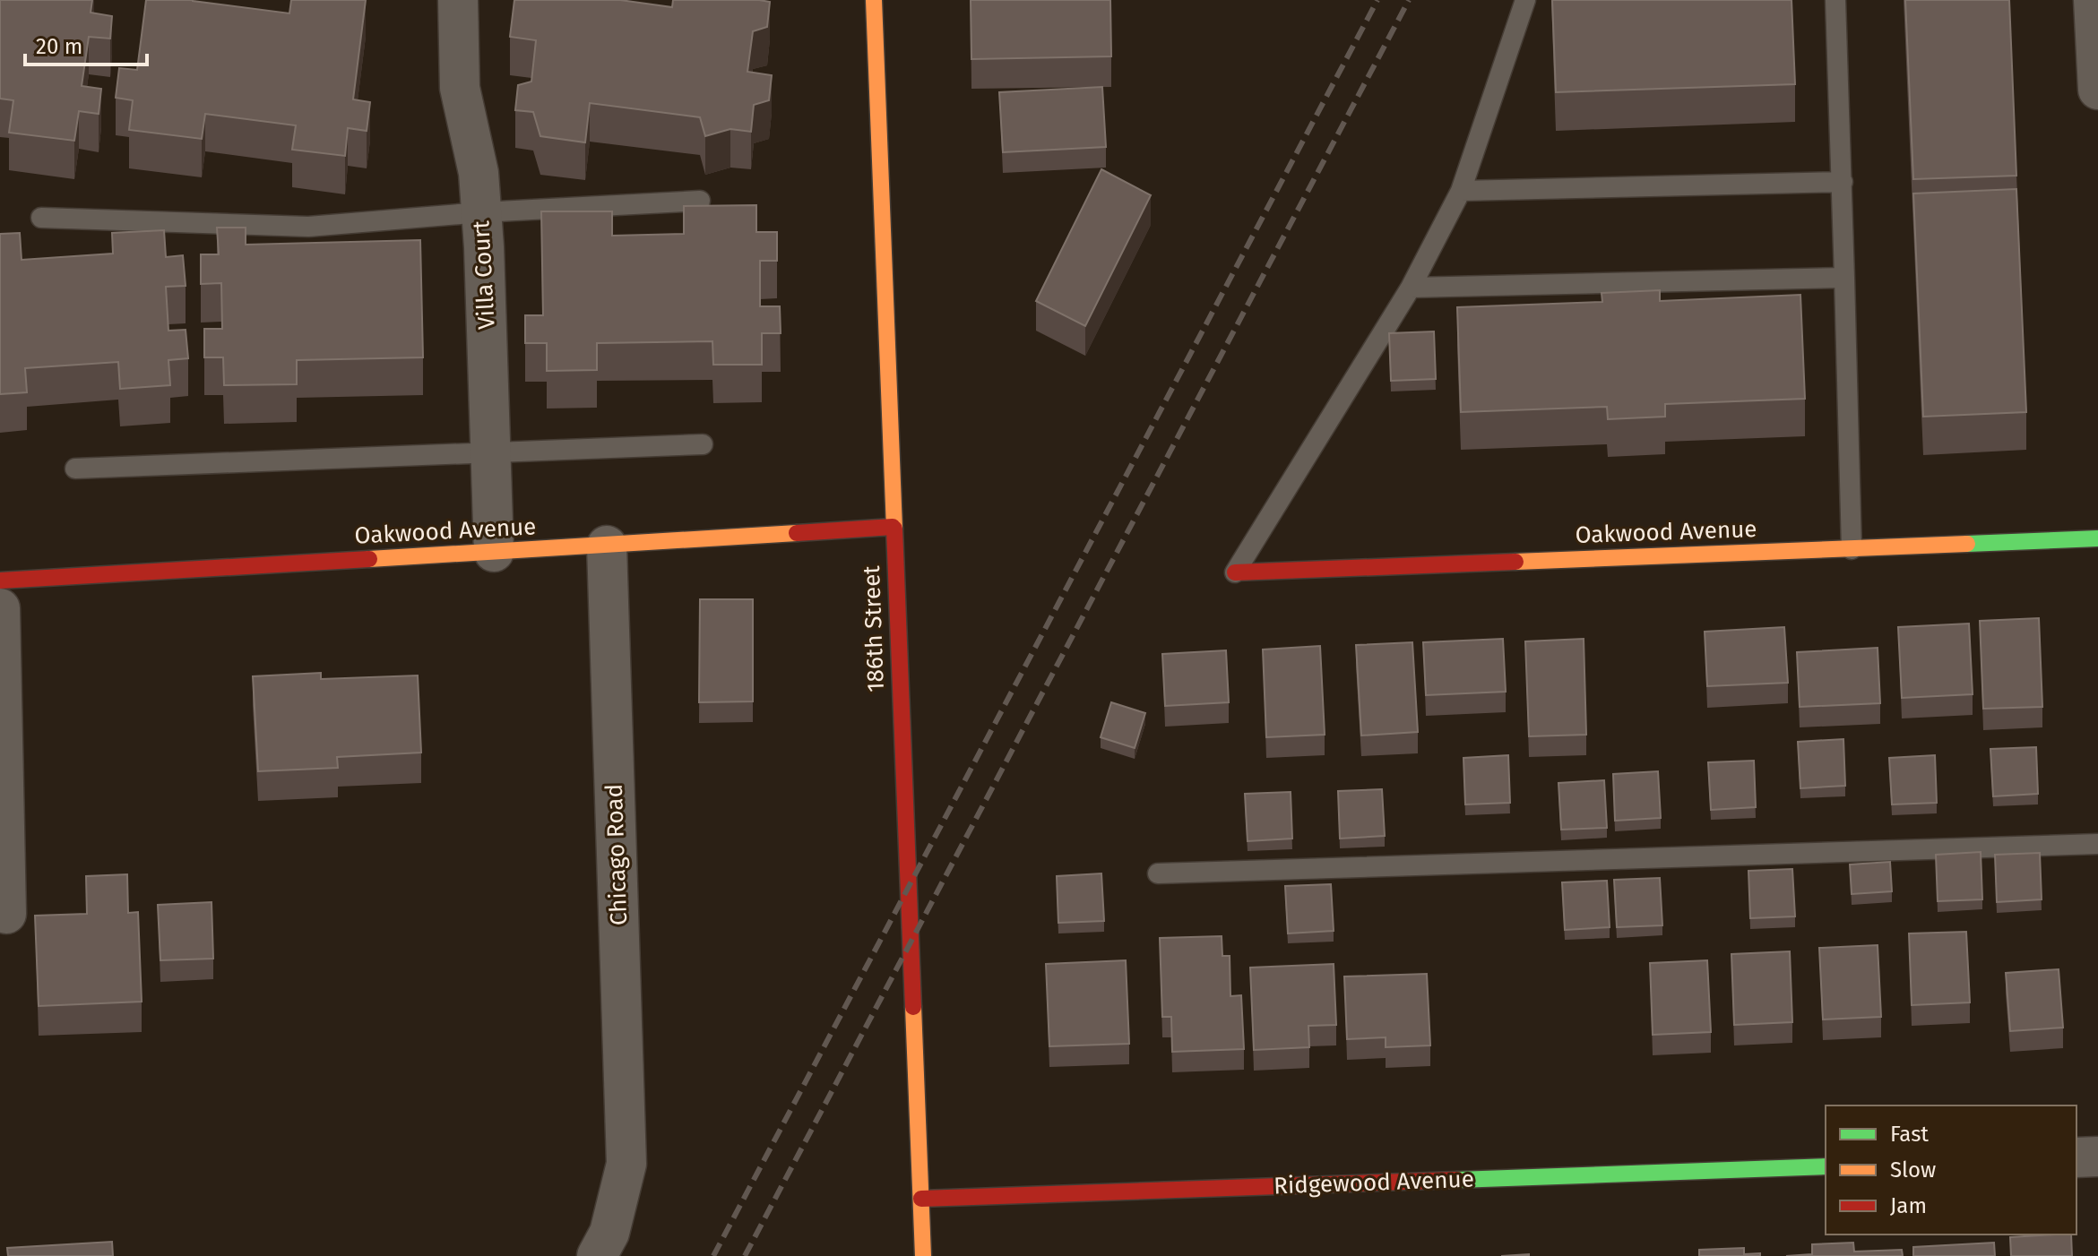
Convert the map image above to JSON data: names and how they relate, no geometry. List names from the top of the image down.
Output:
{
  "streets": {
    "street": [
      "Villa Court",
      "Oakwood Avenue",
      "186th Street",
      "Chicago Road",
      "Ridgewood Avenue"
    ]
  },
  "crossings": [
    ["Villa Court", "Oakwood Avenue"],
    ["Oakwood Avenue", "186th Street"],
    ["Oakwood Avenue", "Chicago Road"],
    ["186th Street", "Ridgewood Avenue"]
  ],
  "legend": ["Fast", "Slow", "Jam"],
  "scale_bar": "20 m"
}
